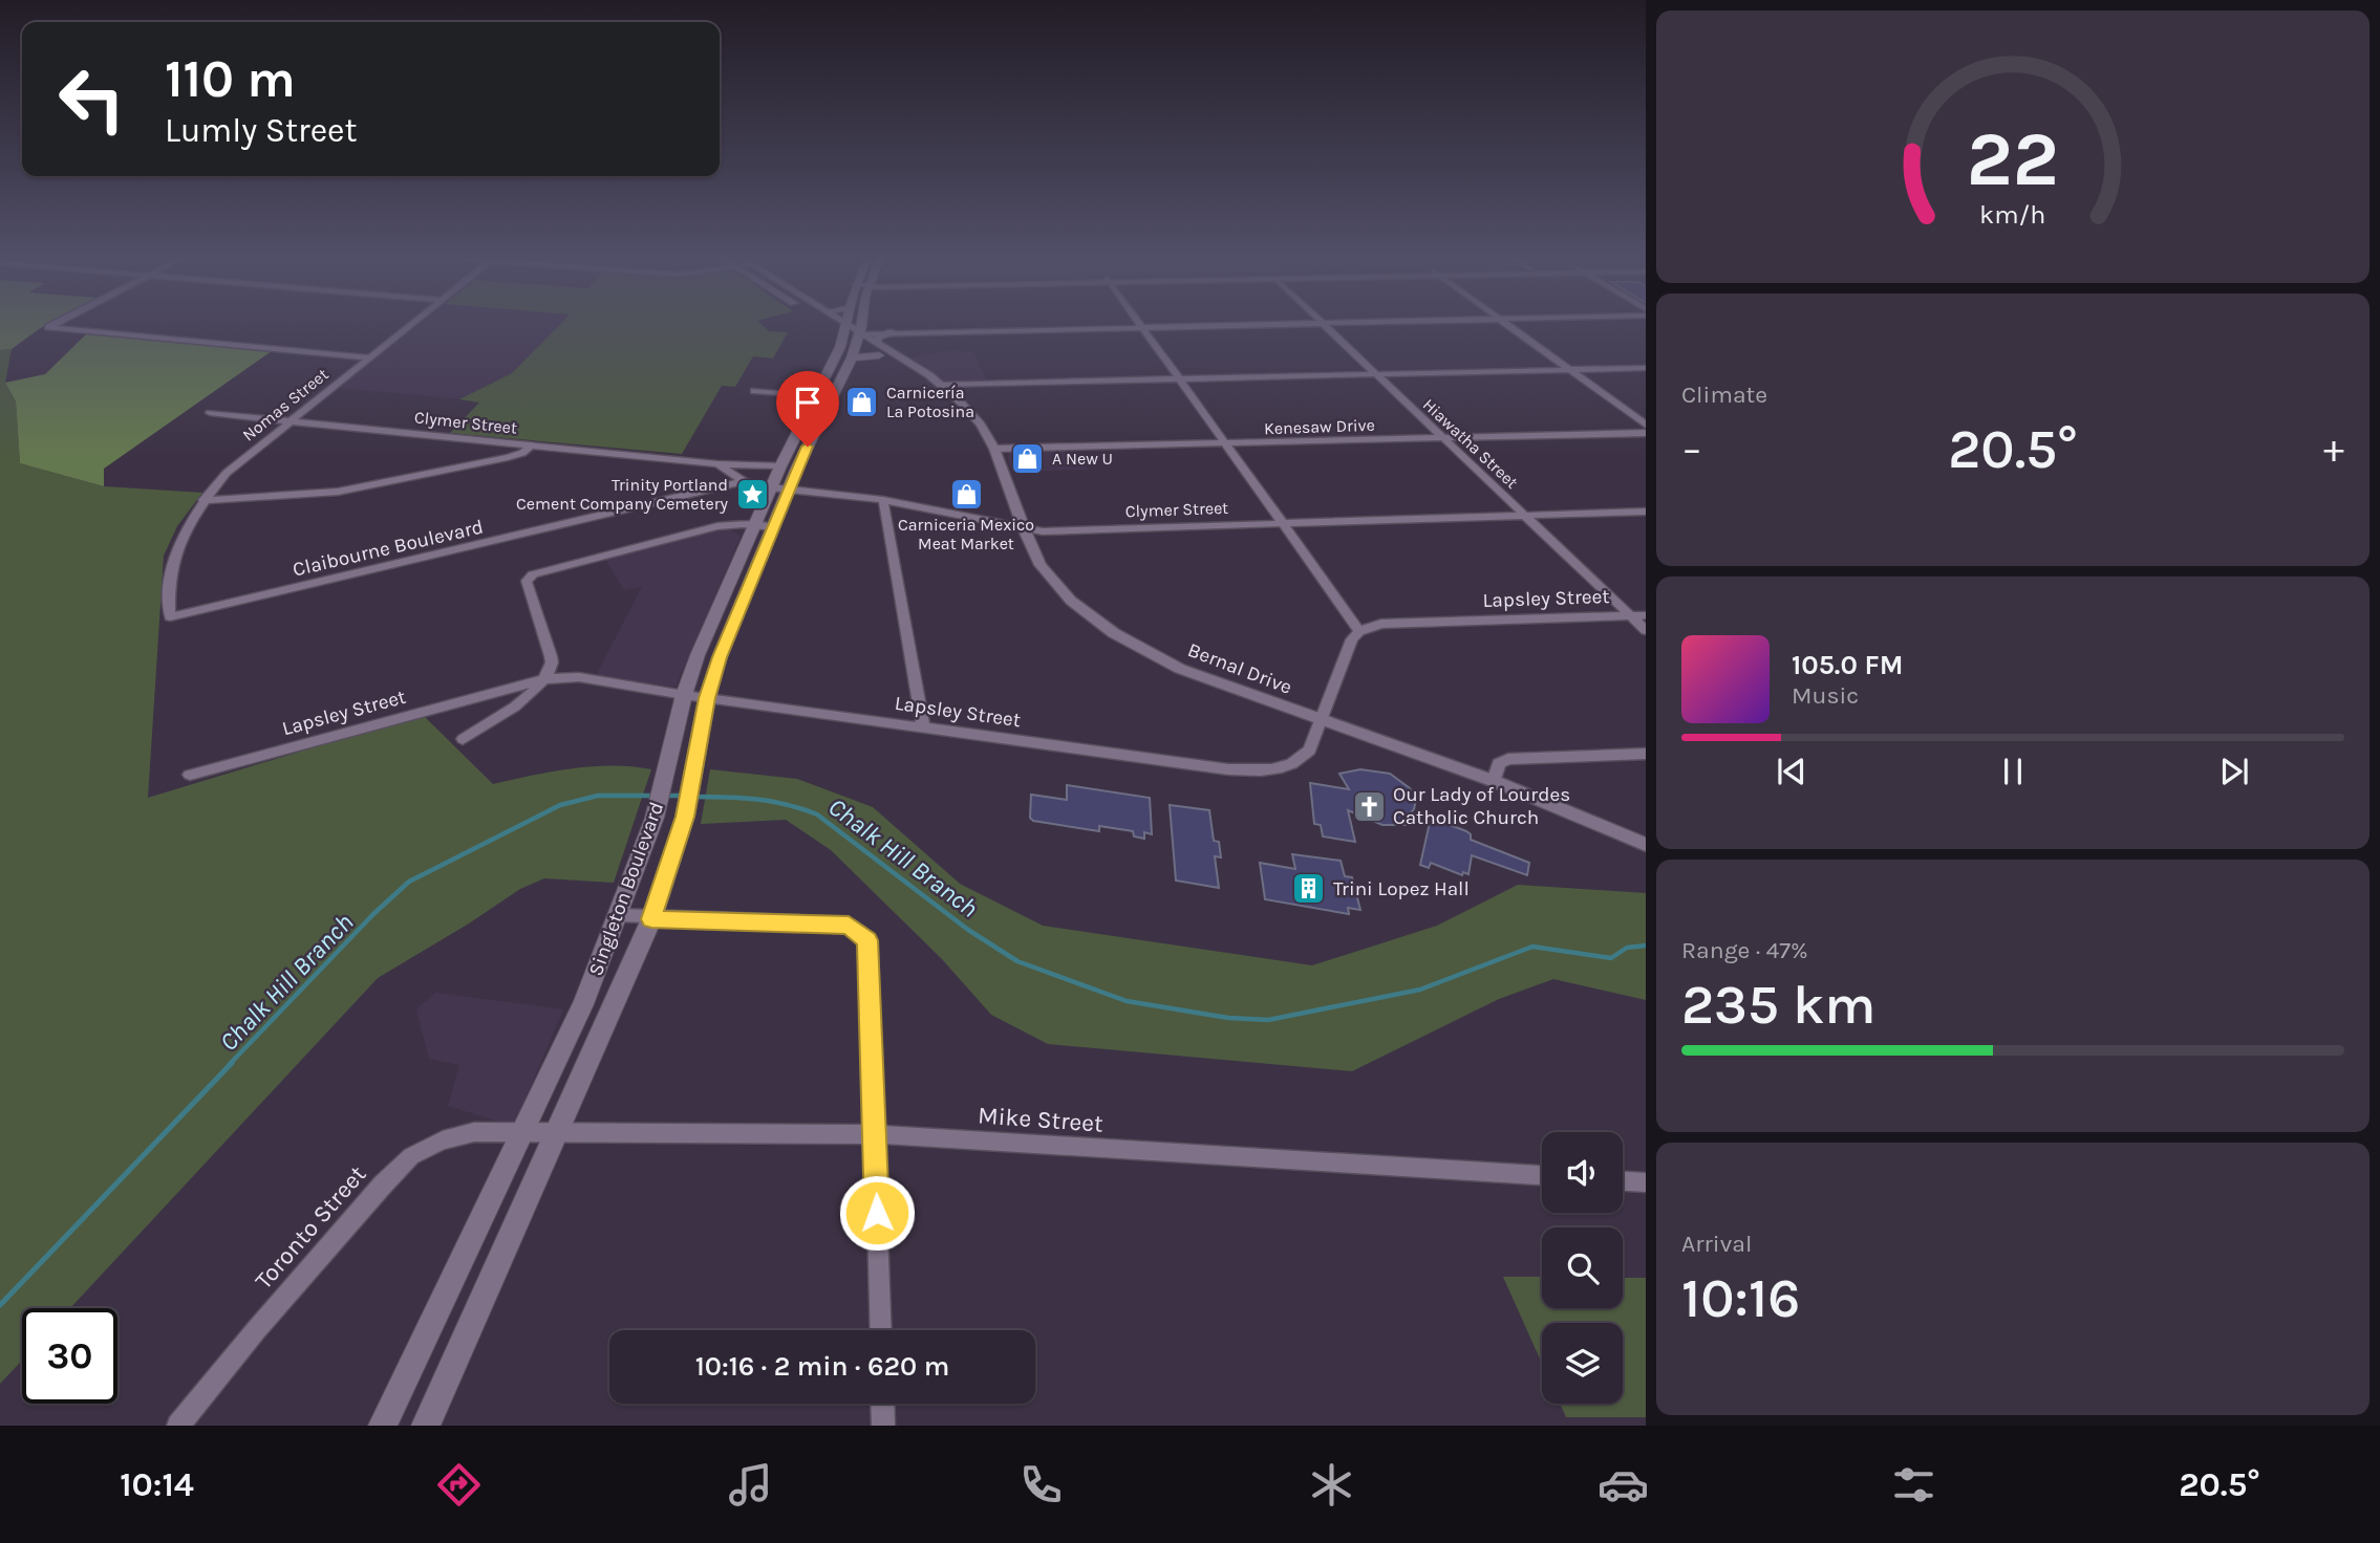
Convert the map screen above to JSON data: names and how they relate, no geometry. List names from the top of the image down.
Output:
{
  "streets": {
    "main road": ["Singleton Boulevard"],
    "street": [
      "Nomas Street",
      "Clymer Street",
      "Kenesaw Drive",
      "Hiawatha Street",
      "Claibourne Boulevard",
      "Lapsley Street",
      "Bernal Drive",
      "Mike Street",
      "Toronto Street"
    ]
  },
  "crossings": [
    ["Nomas Street", "Clymer Street"],
    ["Nomas Street", "Claibourne Boulevard"],
    ["Clymer Street", "Hiawatha Street"],
    ["Clymer Street", "Claibourne Boulevard"],
    ["Clymer Street", "Bernal Drive"],
    ["Clymer Street", "Singleton Boulevard"],
    ["Kenesaw Drive", "Hiawatha Street"],
    ["Kenesaw Drive", "Bernal Drive"],
    ["Hiawatha Street", "Lapsley Street"],
    ["Lapsley Street", "Bernal Drive"],
    ["Lapsley Street", "Singleton Boulevard"],
    ["Bernal Drive", "Singleton Boulevard"],
    ["Singleton Boulevard", "Mike Street"],
    ["Singleton Boulevard", "Toronto Street"],
    ["Mike Street", "Toronto Street"]
  ],
  "water": ["Chalk Hill Branch"],
  "places": {
    "shop": ["Carnicería La Potosina", "A New U", "Carniceria Mexico Meat Market"],
    "place": ["Trinity Portland Cement Company Cemetery"],
    "church": ["Our Lady of Lourdes Catholic Church"],
    "building": ["Trini Lopez Hall"]
  },
  "page": {
    "turn": ["110 m", "Lumly Street"],
    "tile": [
      "Climate",
      ["Range · 47%", "235 km"],
      ["Arrival", "10:16"]
    ],
    "heat": ["−", "20.5°", "+"],
    "song": ["105.0 FM", "Music"],
    "limit": "30",
    "trip": "10:16 · 2 min · 620 m",
    "tabs": ["10:14", "20.5°"],
    "gauge": ["22", "km/h"]
  }
}
